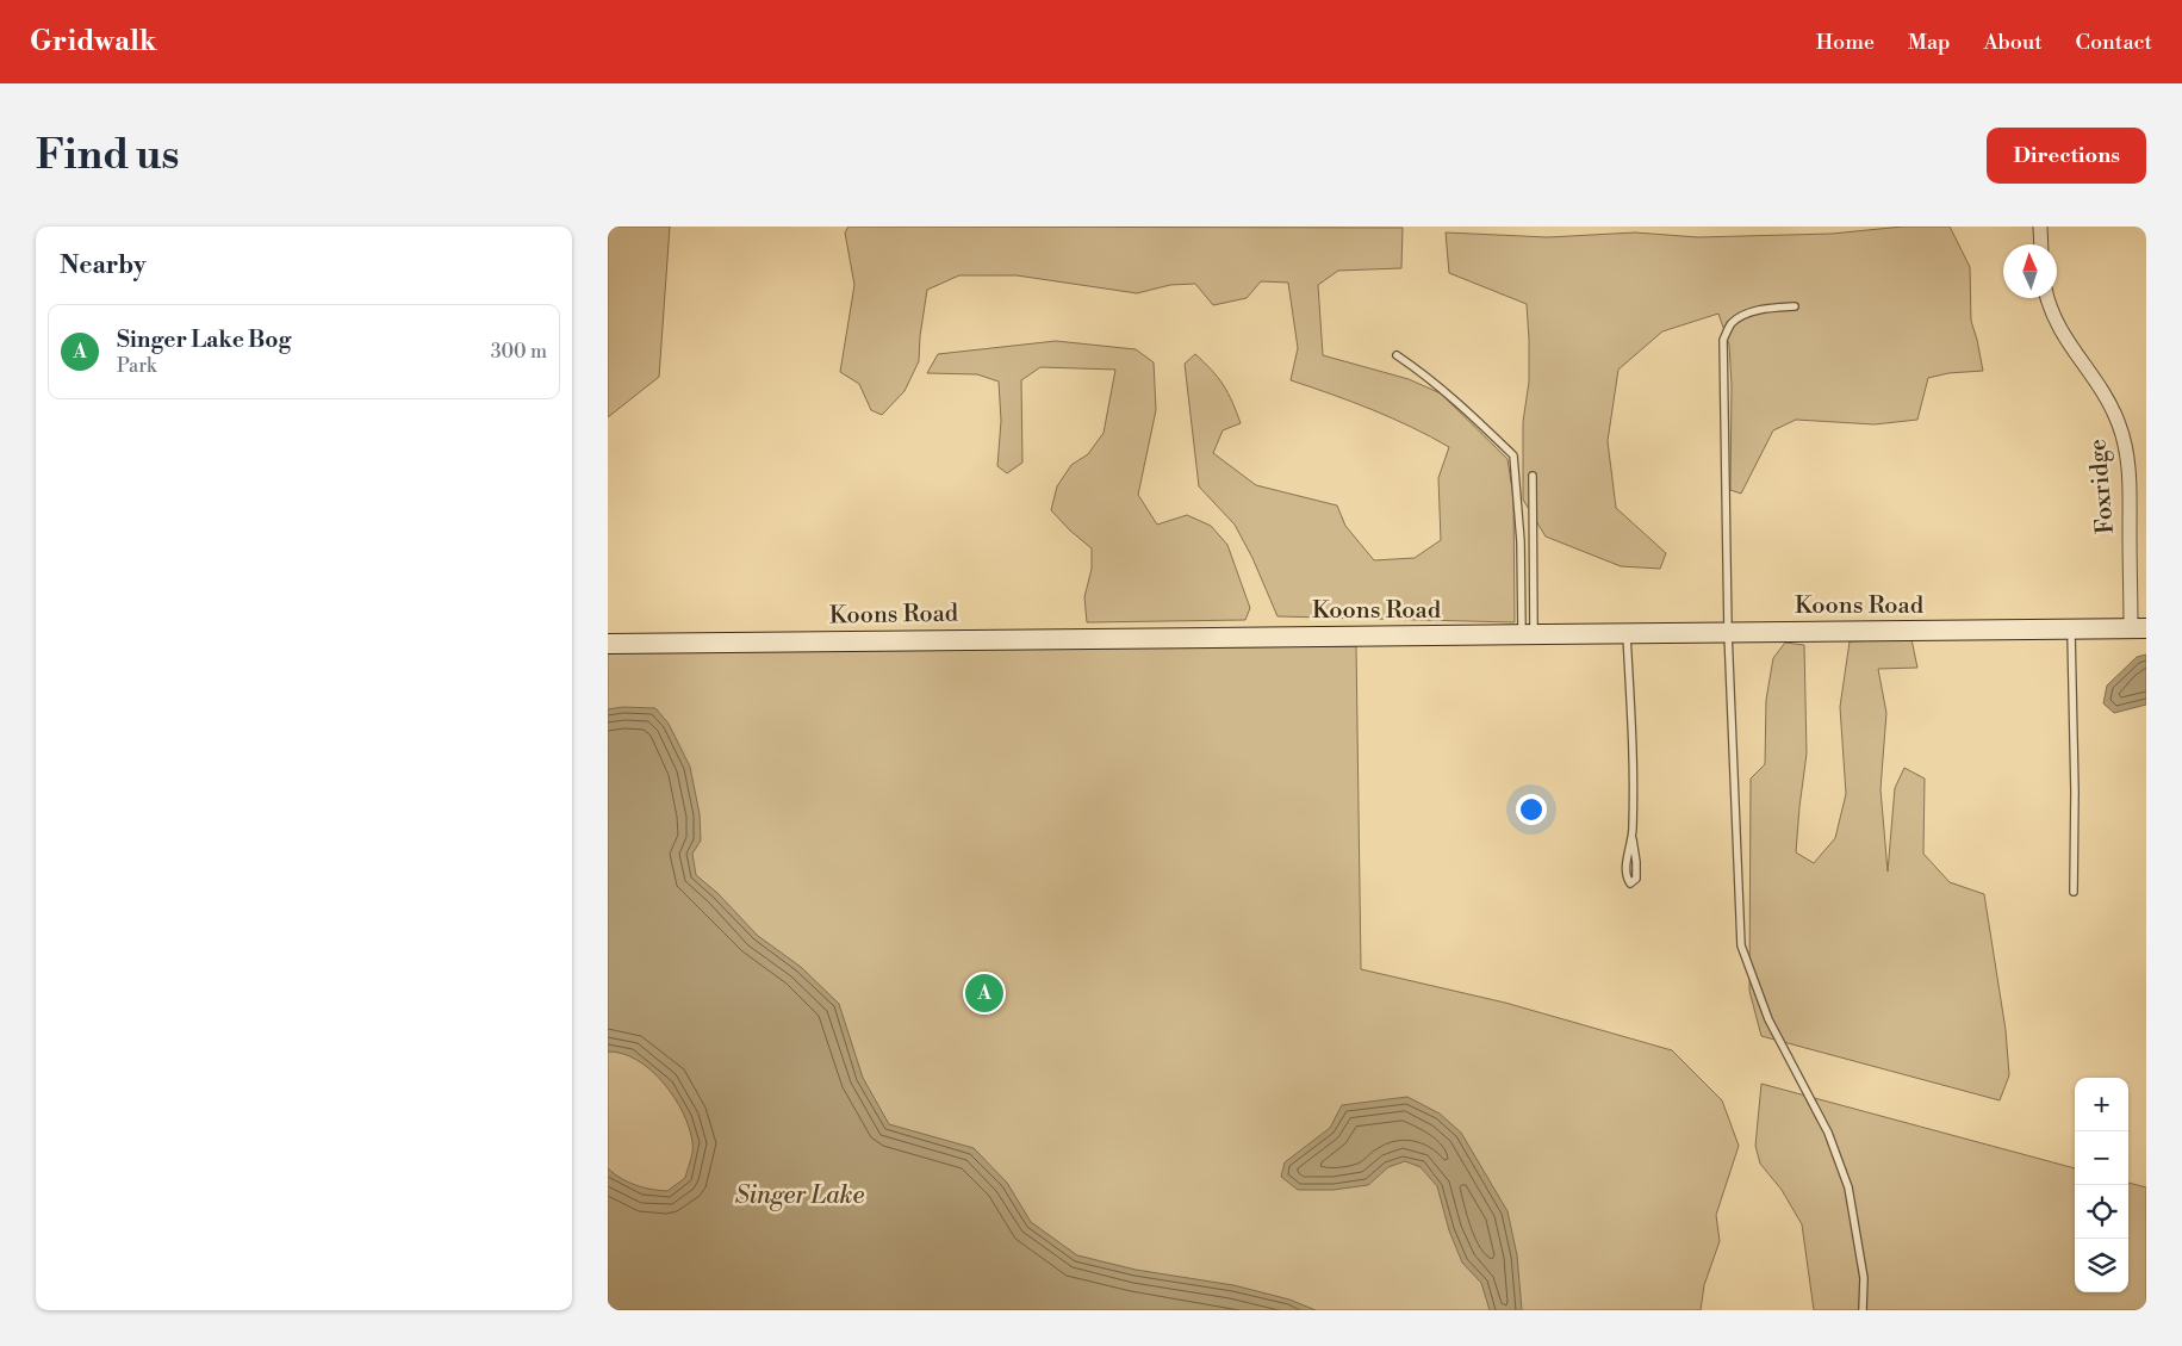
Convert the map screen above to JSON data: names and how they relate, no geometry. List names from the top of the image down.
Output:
{
  "streets": {
    "street": ["Foxridge", "Koons Road"]
  },
  "crossings": [
    ["Foxridge", "Koons Road"]
  ],
  "water": ["Singer Lake"],
  "north": "top",
  "page": {
    "header": "Gridwalk",
    "nav": [
      "Home",
      "Map",
      "About",
      "Contact"
    ],
    "buttons": "Directions",
    "title": "Find us",
    "heading": "Nearby",
    "list": [
      {
        "mark": "A",
        "name": "Singer Lake Bog",
        "note": "Park",
        "value": "300 m"
      }
    ],
    "pins": "A",
    "map_buttons": ["+", "−"]
  }
}
